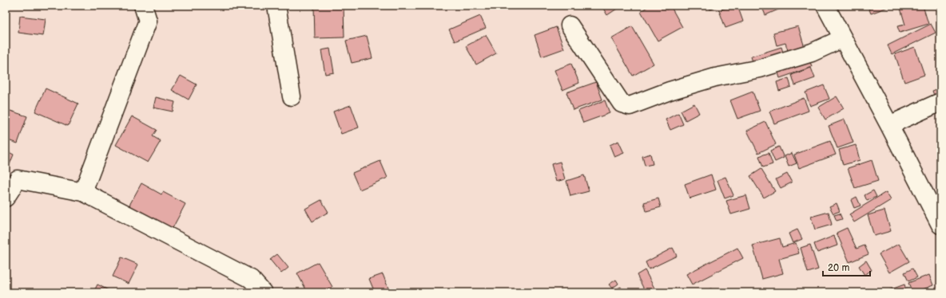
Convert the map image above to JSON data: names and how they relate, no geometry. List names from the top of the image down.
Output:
{
  "scale_bar": "20 m"
}
